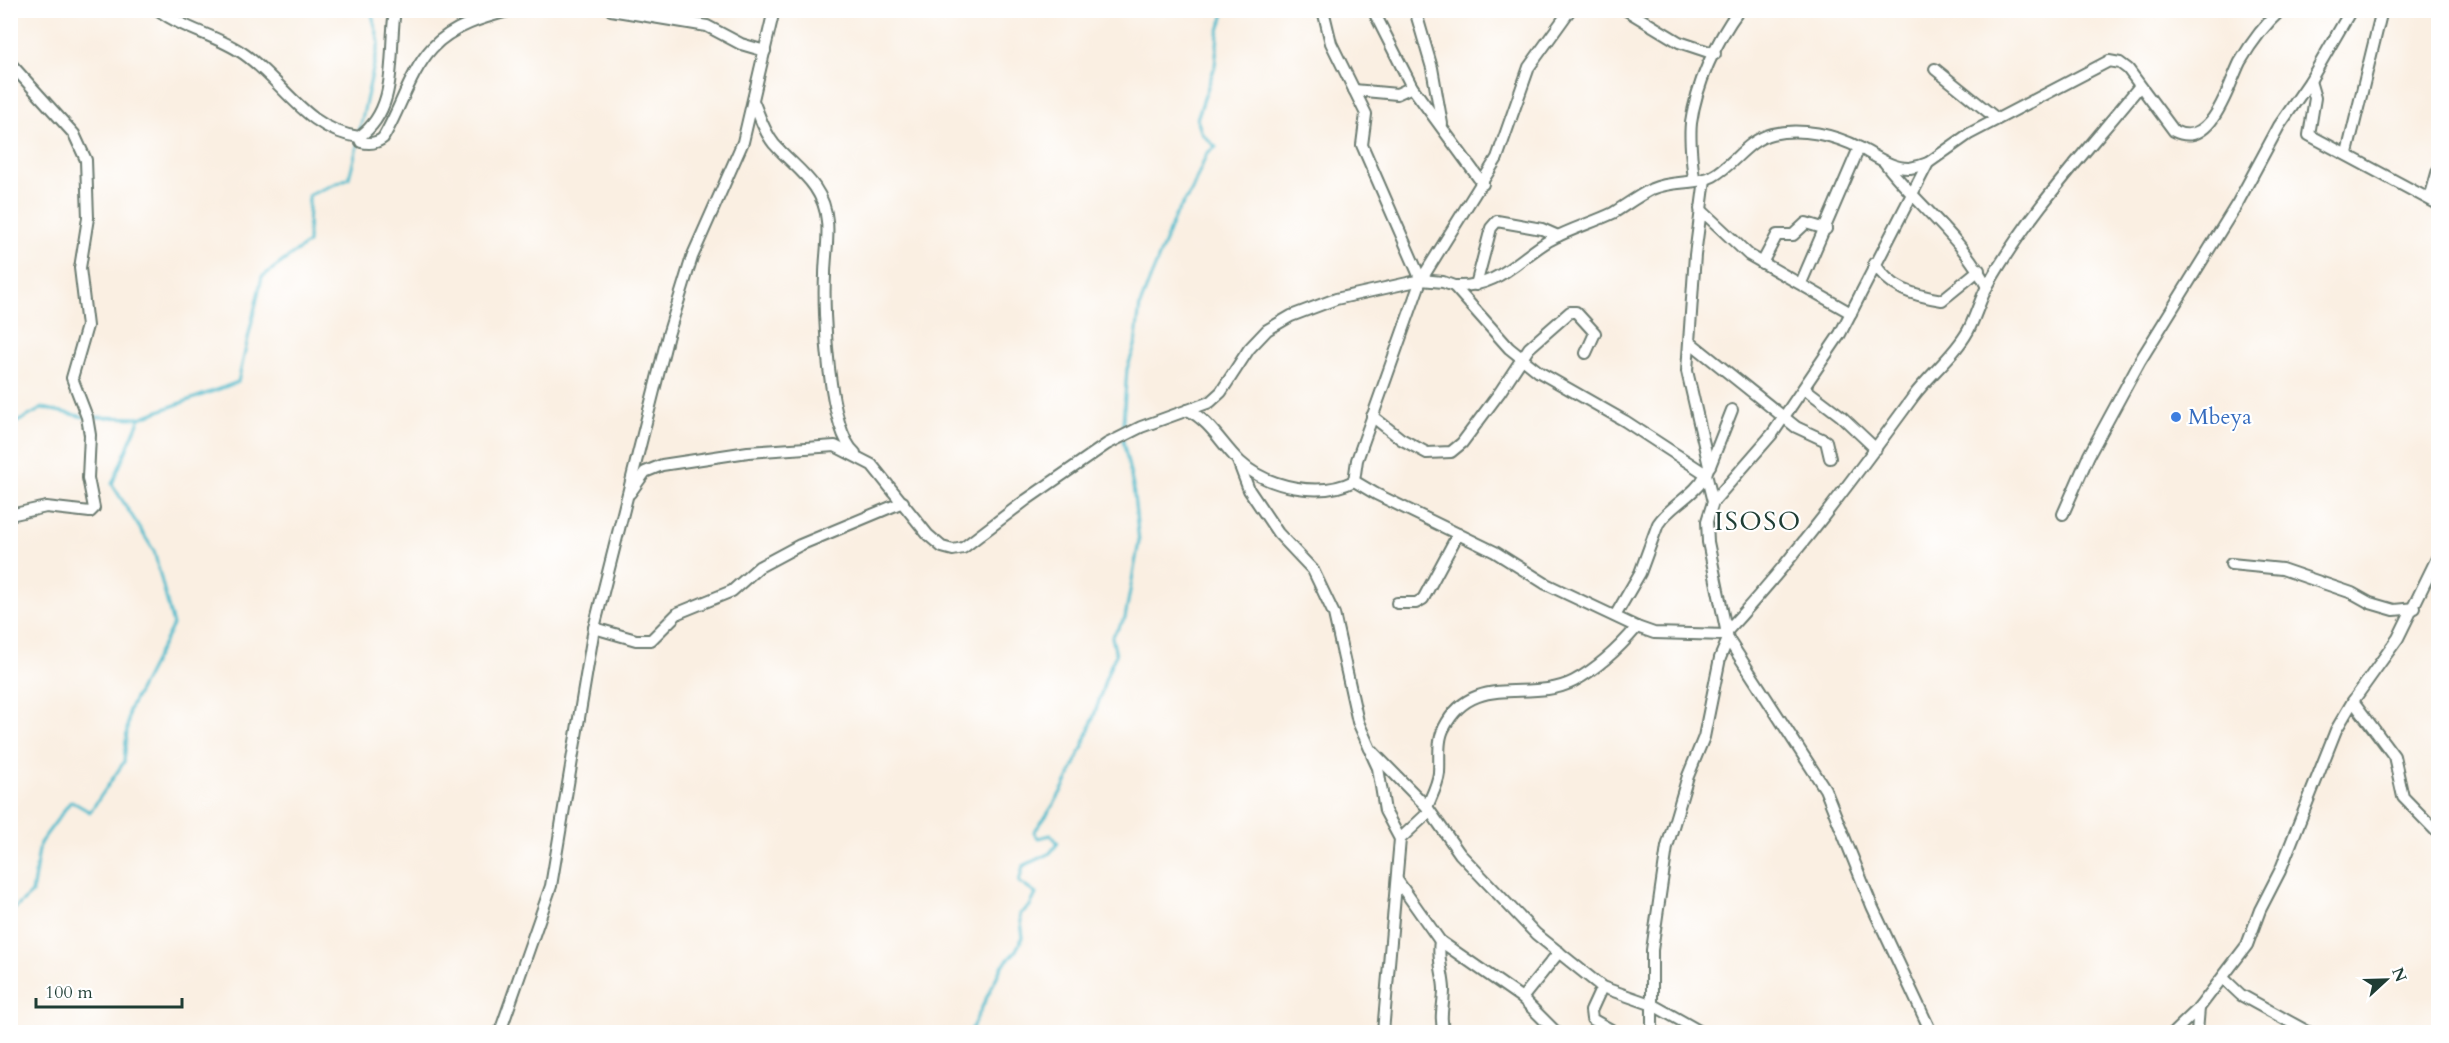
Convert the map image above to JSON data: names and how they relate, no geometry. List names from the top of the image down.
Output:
{
  "districts": ["ISOSO"],
  "places": ["Mbeya"],
  "scale_bar": "100 m",
  "north": "right"
}
